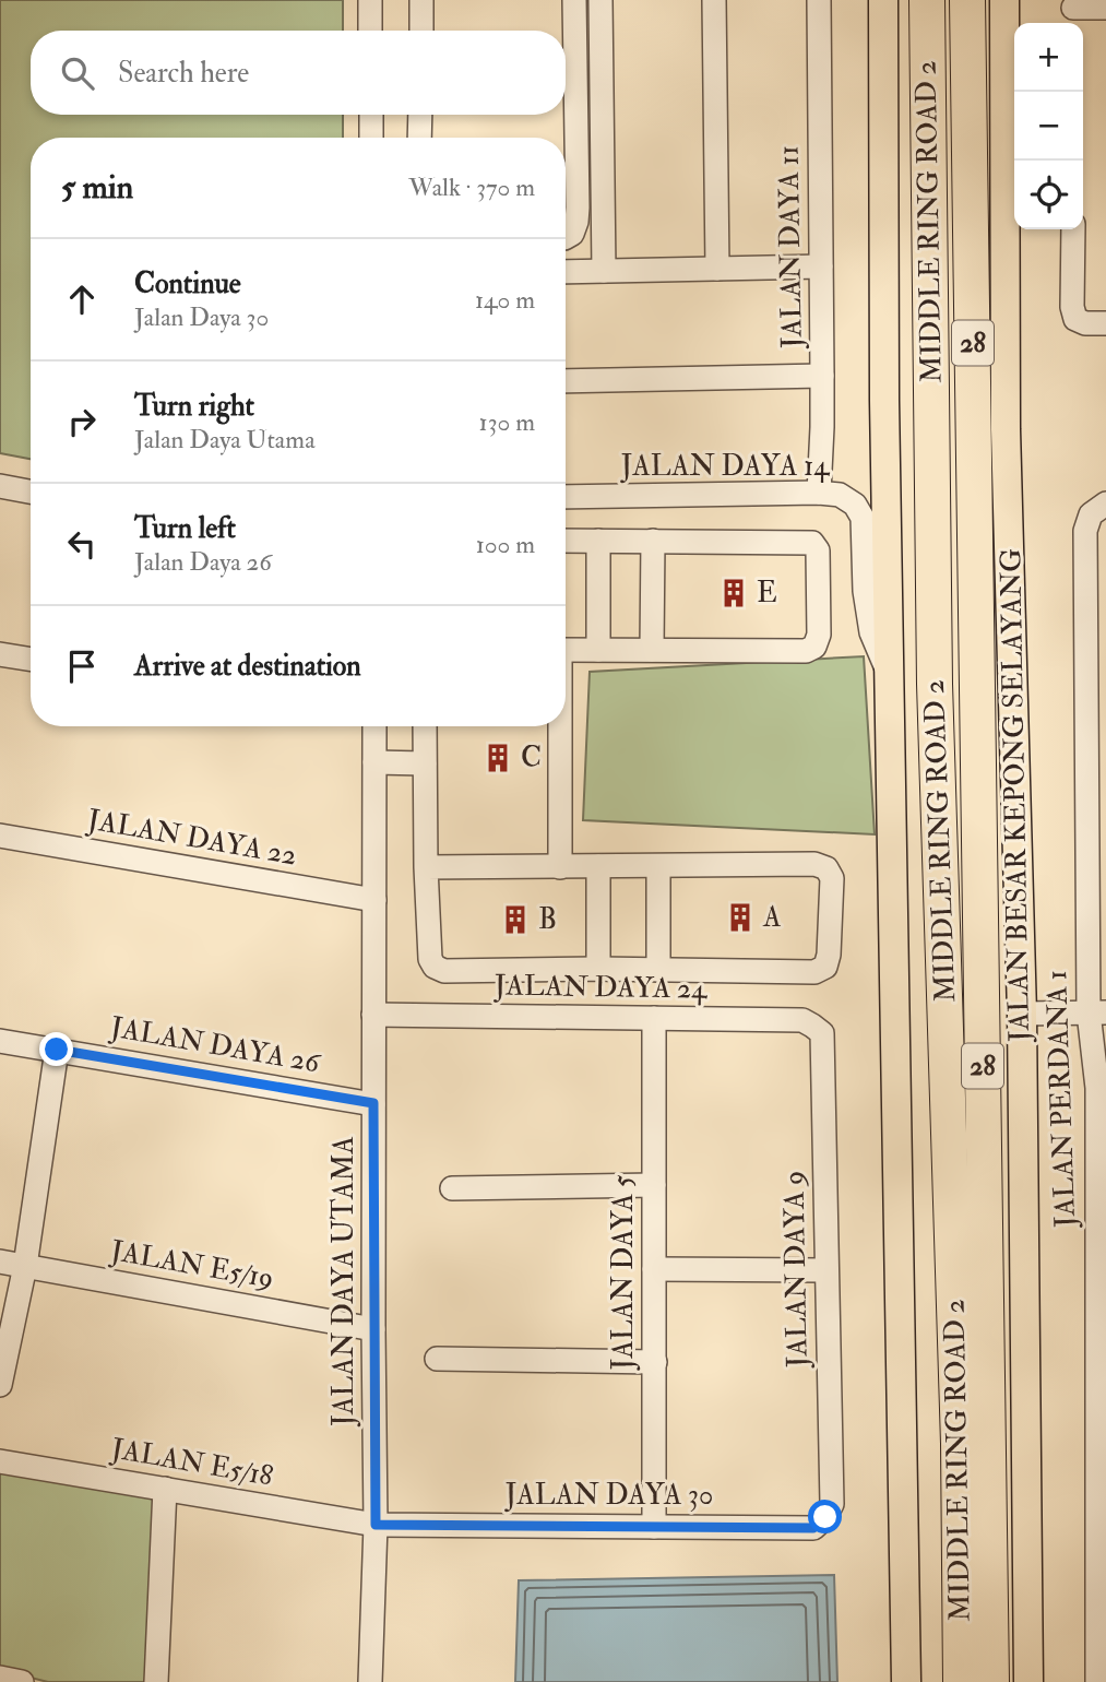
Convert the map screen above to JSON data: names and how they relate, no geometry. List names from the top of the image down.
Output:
{
  "streets": {
    "highway": ["MIDDLE RING ROAD 2", "28"],
    "main road": ["JALAN BESAR KEPONG SELAYANG"],
    "street": [
      "JALAN DAYA 11",
      "JALAN DAYA 14",
      "JALAN DAYA 22",
      "JALAN DAYA 24",
      "JALAN DAYA 26",
      "JALAN PERDANA 1",
      "JALAN E5/19",
      "JALAN DAYA 9",
      "JALAN DAYA 5",
      "JALAN DAYA UTAMA",
      "JALAN E5/18",
      "JALAN DAYA 30"
    ]
  },
  "crossings": [
    ["JALAN DAYA 11", "JALAN DAYA 14"],
    ["JALAN DAYA 22", "JALAN DAYA UTAMA"],
    ["JALAN DAYA 24", "JALAN DAYA 9"],
    ["JALAN DAYA 24", "JALAN DAYA 5"],
    ["JALAN DAYA 24", "JALAN DAYA UTAMA"],
    ["JALAN DAYA 26", "JALAN DAYA UTAMA"],
    ["JALAN E5/19", "JALAN DAYA UTAMA"],
    ["JALAN DAYA 9", "JALAN DAYA 30"],
    ["JALAN DAYA 5", "JALAN DAYA 30"],
    ["JALAN DAYA UTAMA", "JALAN E5/18"],
    ["JALAN DAYA UTAMA", "JALAN DAYA 30"],
    ["JALAN E5/18", "JALAN DAYA 30"]
  ],
  "places": {
    "building": [
      "E",
      "C",
      "A",
      "B"
    ]
  },
  "page": {
    "map_buttons": ["+", "−"],
    "search": "Search here",
    "heading": ["5 min", "Walk · 370 m"],
    "list": [
      ["Continue", "Jalan Daya 30", "140 m"],
      ["Turn right", "Jalan Daya Utama", "130 m"],
      ["Turn left", "Jalan Daya 26", "100 m"],
      "Arrive at destination"
    ]
  }
}
